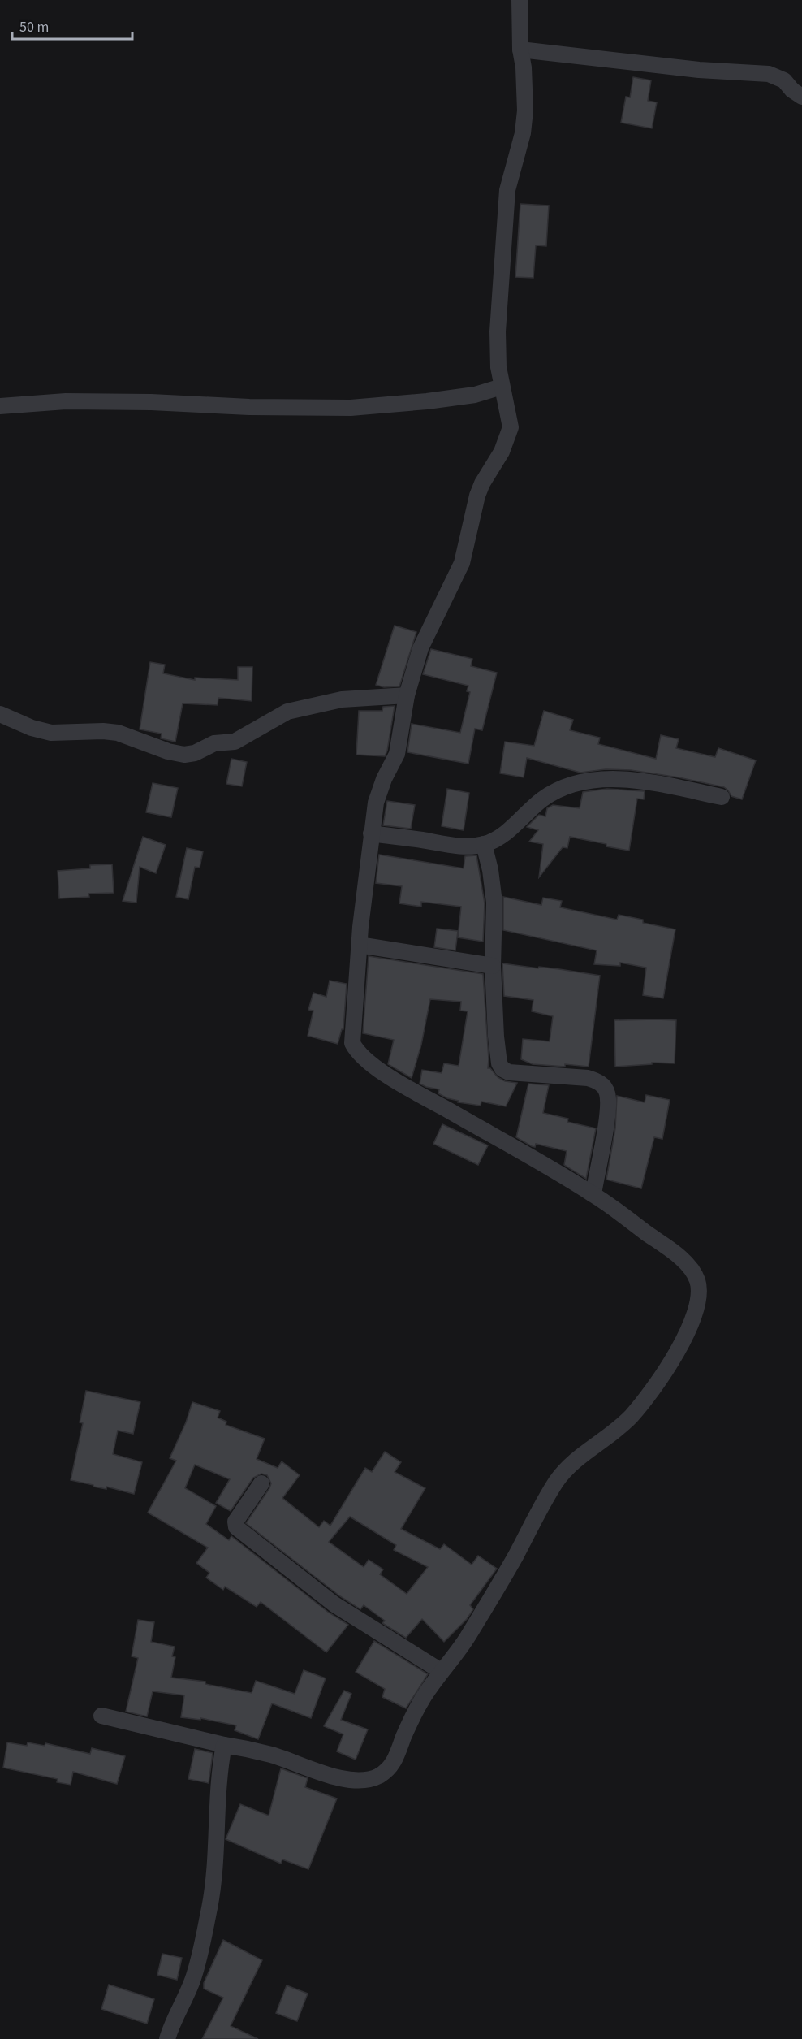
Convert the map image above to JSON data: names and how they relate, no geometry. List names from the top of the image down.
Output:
{
  "scale_bar": "50 m"
}
